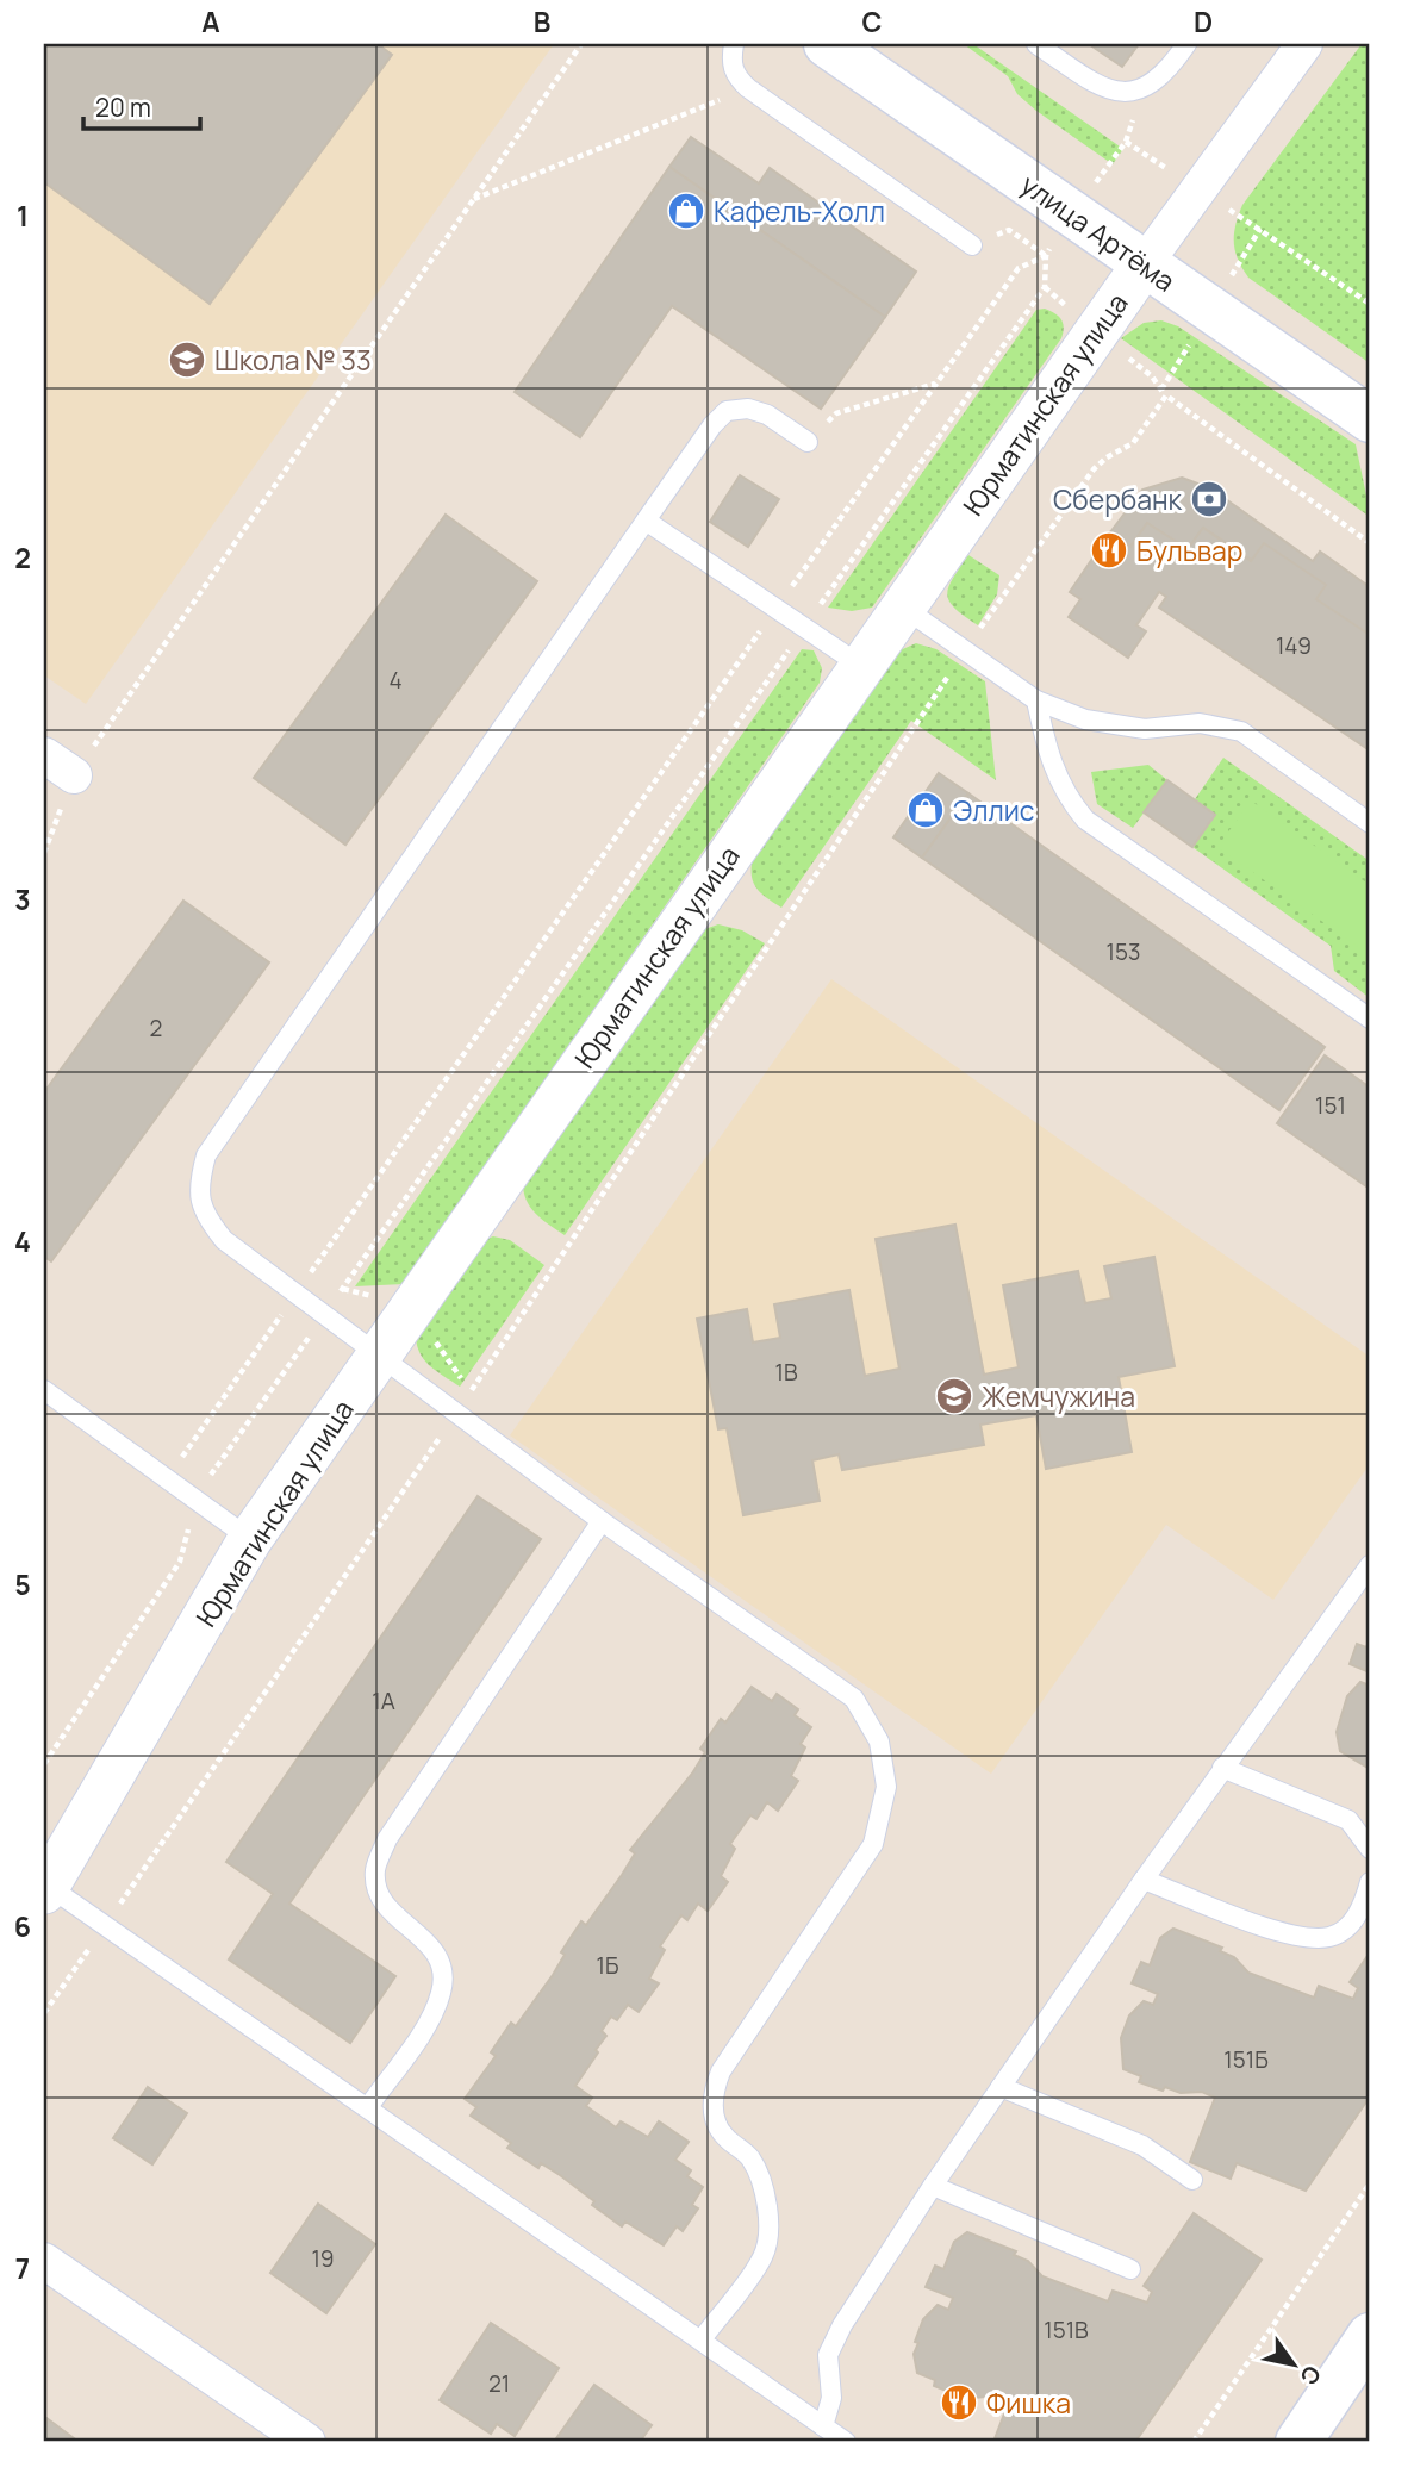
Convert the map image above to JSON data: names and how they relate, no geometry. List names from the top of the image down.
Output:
{
  "streets": {
    "main road": ["улица Артёма"],
    "street": ["Юрматинская улица"]
  },
  "crossings": [
    ["улица Артёма", "Юрматинская улица"]
  ],
  "places": {
    "shop": ["Кафель-Холл", "Эллис"],
    "school or university": ["Школа № 33", "Жемчужина"],
    "bank": ["Сбербанк"],
    "restaurant": ["Бульвар", "Фишка"]
  },
  "house_numbers": [
    "149",
    "4",
    "153",
    "2",
    "151",
    "1В",
    "1А",
    "1Б",
    "151Б",
    "19",
    "151В",
    "21"
  ],
  "scale_bar": "20 m",
  "north": "bottom right",
  "grid": {
    "columns": [
      "A",
      "B",
      "C",
      "D"
    ],
    "rows": [
      "1",
      "2",
      "3",
      "4",
      "5",
      "6",
      "7"
    ]
  }
}
